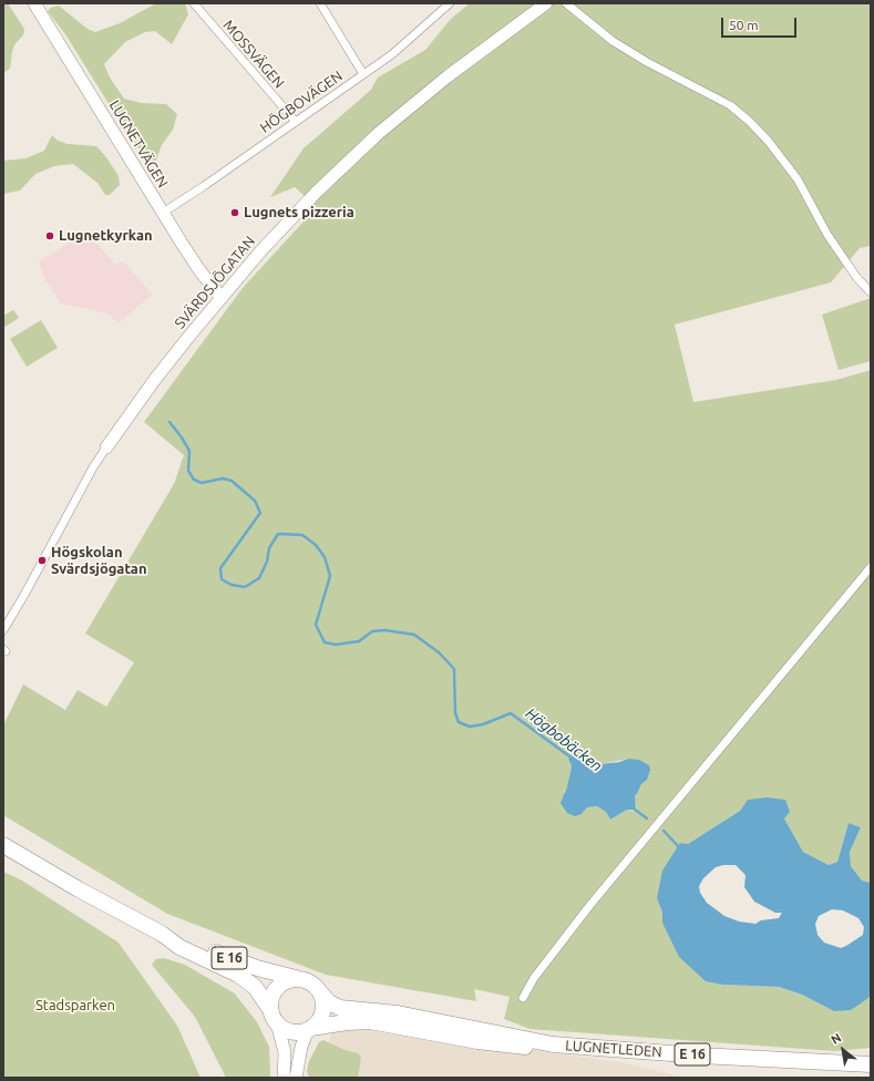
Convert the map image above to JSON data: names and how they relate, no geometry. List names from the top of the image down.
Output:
{
  "streets": {
    "highway": ["E 16", "LUGNETLEDEN"],
    "street": [
      "MOSSVÄGEN",
      "HÖGBOVÄGEN",
      "LUGNETVÄGEN",
      "SVÄRDSJÖGATAN"
    ]
  },
  "crossings": [
    ["MOSSVÄGEN", "HÖGBOVÄGEN"],
    ["HÖGBOVÄGEN", "LUGNETVÄGEN"],
    ["LUGNETVÄGEN", "SVÄRDSJÖGATAN"],
    ["E 16", "LUGNETLEDEN"]
  ],
  "water": ["Högbobäcken"],
  "parks": ["Stadsparken"],
  "places": ["Lugnets pizzeria", "Lugnetkyrkan", "Högskolan Svärdsjögatan"],
  "scale_bar": "50 m",
  "north": "top left"
}
